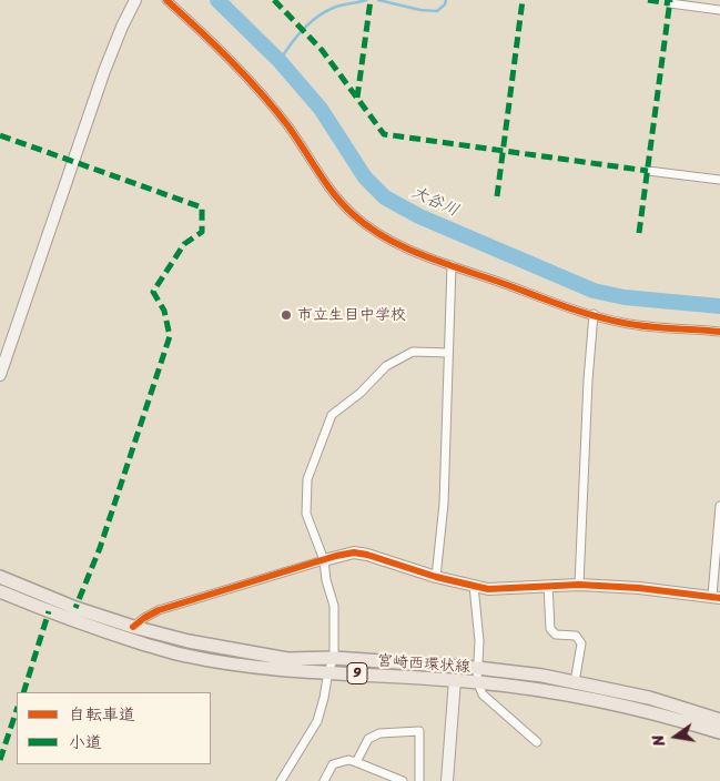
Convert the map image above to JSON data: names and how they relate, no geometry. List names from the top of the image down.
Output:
{
  "streets": {
    "main road": ["宮崎西環状線", "9"]
  },
  "water": ["大谷川"],
  "places": ["市立生目中学校"],
  "legend": ["自転車道", "小道"],
  "north": "left"
}
